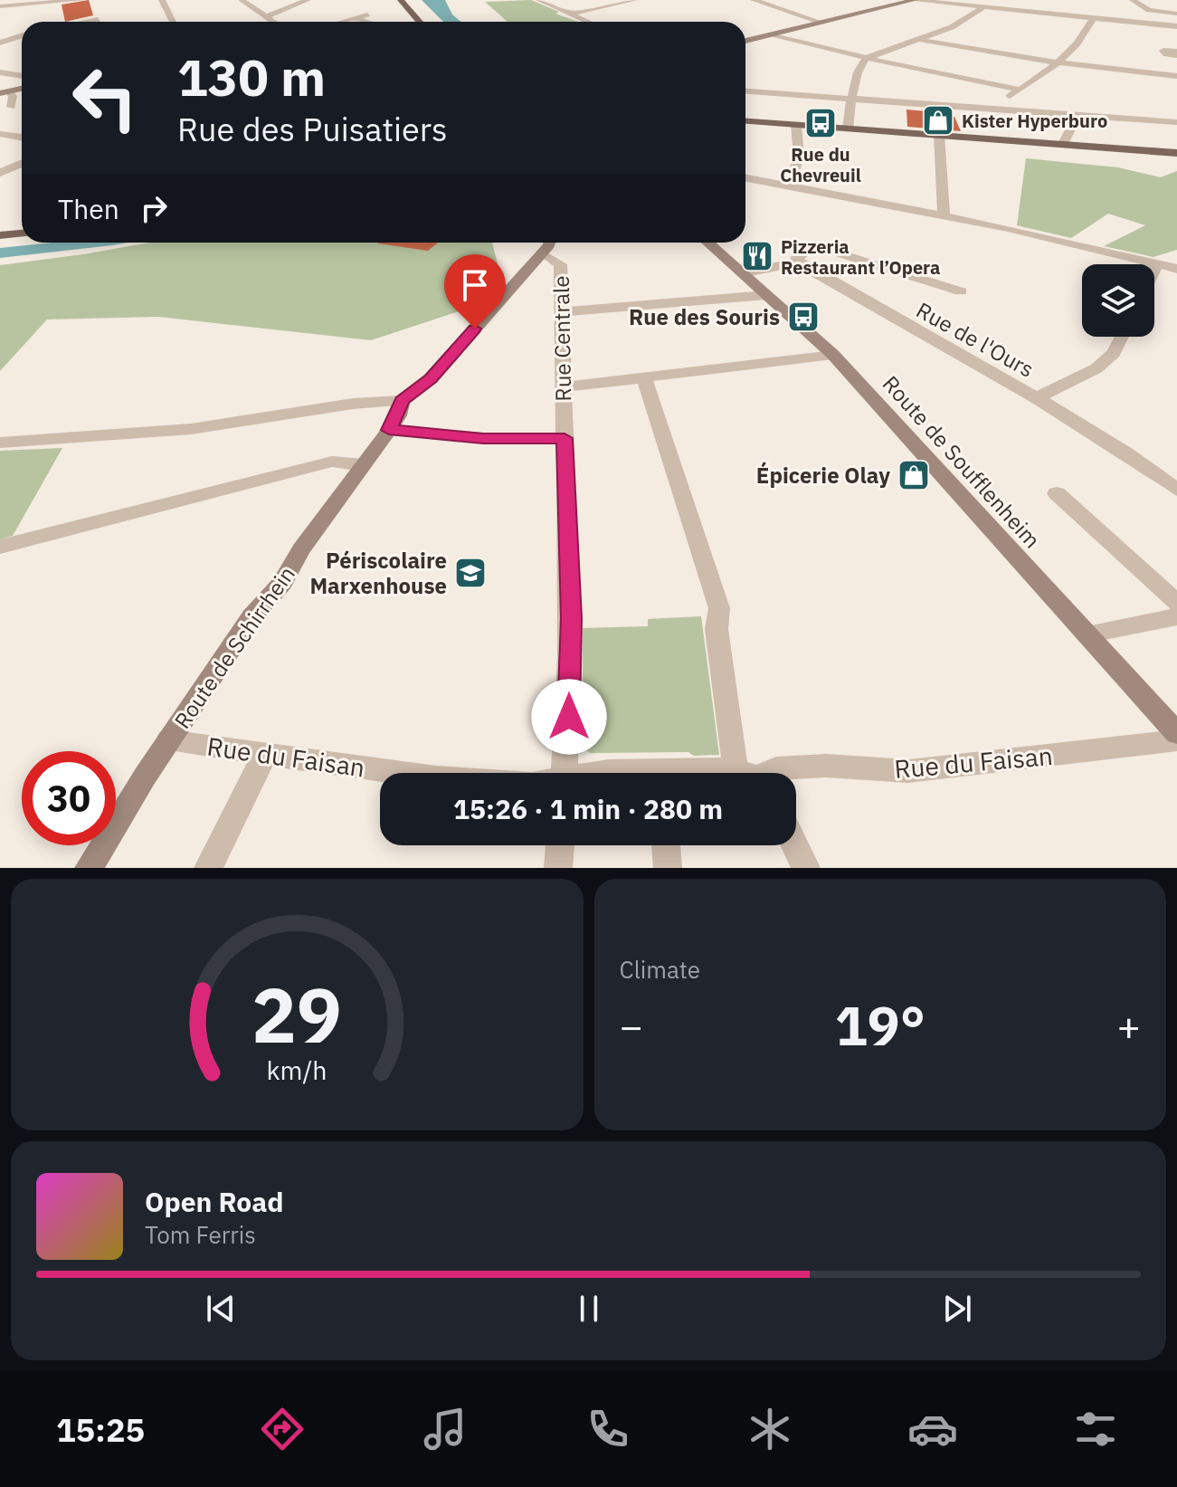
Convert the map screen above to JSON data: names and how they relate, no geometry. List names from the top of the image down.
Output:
{
  "streets": {
    "street": [
      "Rue Centrale",
      "Rue de l'Ours",
      "Route de Soufflenheim",
      "Route de Schirrhein",
      "Rue du Faisan"
    ]
  },
  "crossings": [
    ["Rue Centrale", "Route de Schirrhein"],
    ["Route de Schirrhein", "Rue du Faisan"]
  ],
  "places": {
    "shop": ["Kister Hyperburo", "Épicerie Olay"],
    "bus stop": ["Rue du Chevreuil", "Rue des Souris"],
    "restaurant": ["Pizzeria Restaurant l’Opera"],
    "school or university": ["Périscolaire Marxenhouse"]
  },
  "page": {
    "turn": ["130 m", "Rue des Puisatiers"],
    "then": "Then",
    "limit": "30",
    "trip": "15:26 · 1 min · 280 m",
    "tile": "Climate",
    "heat": ["−", "19°", "+"],
    "song": ["Open Road", "Tom Ferris"],
    "tabs": "15:25",
    "gauge": ["29", "km/h"]
  }
}
